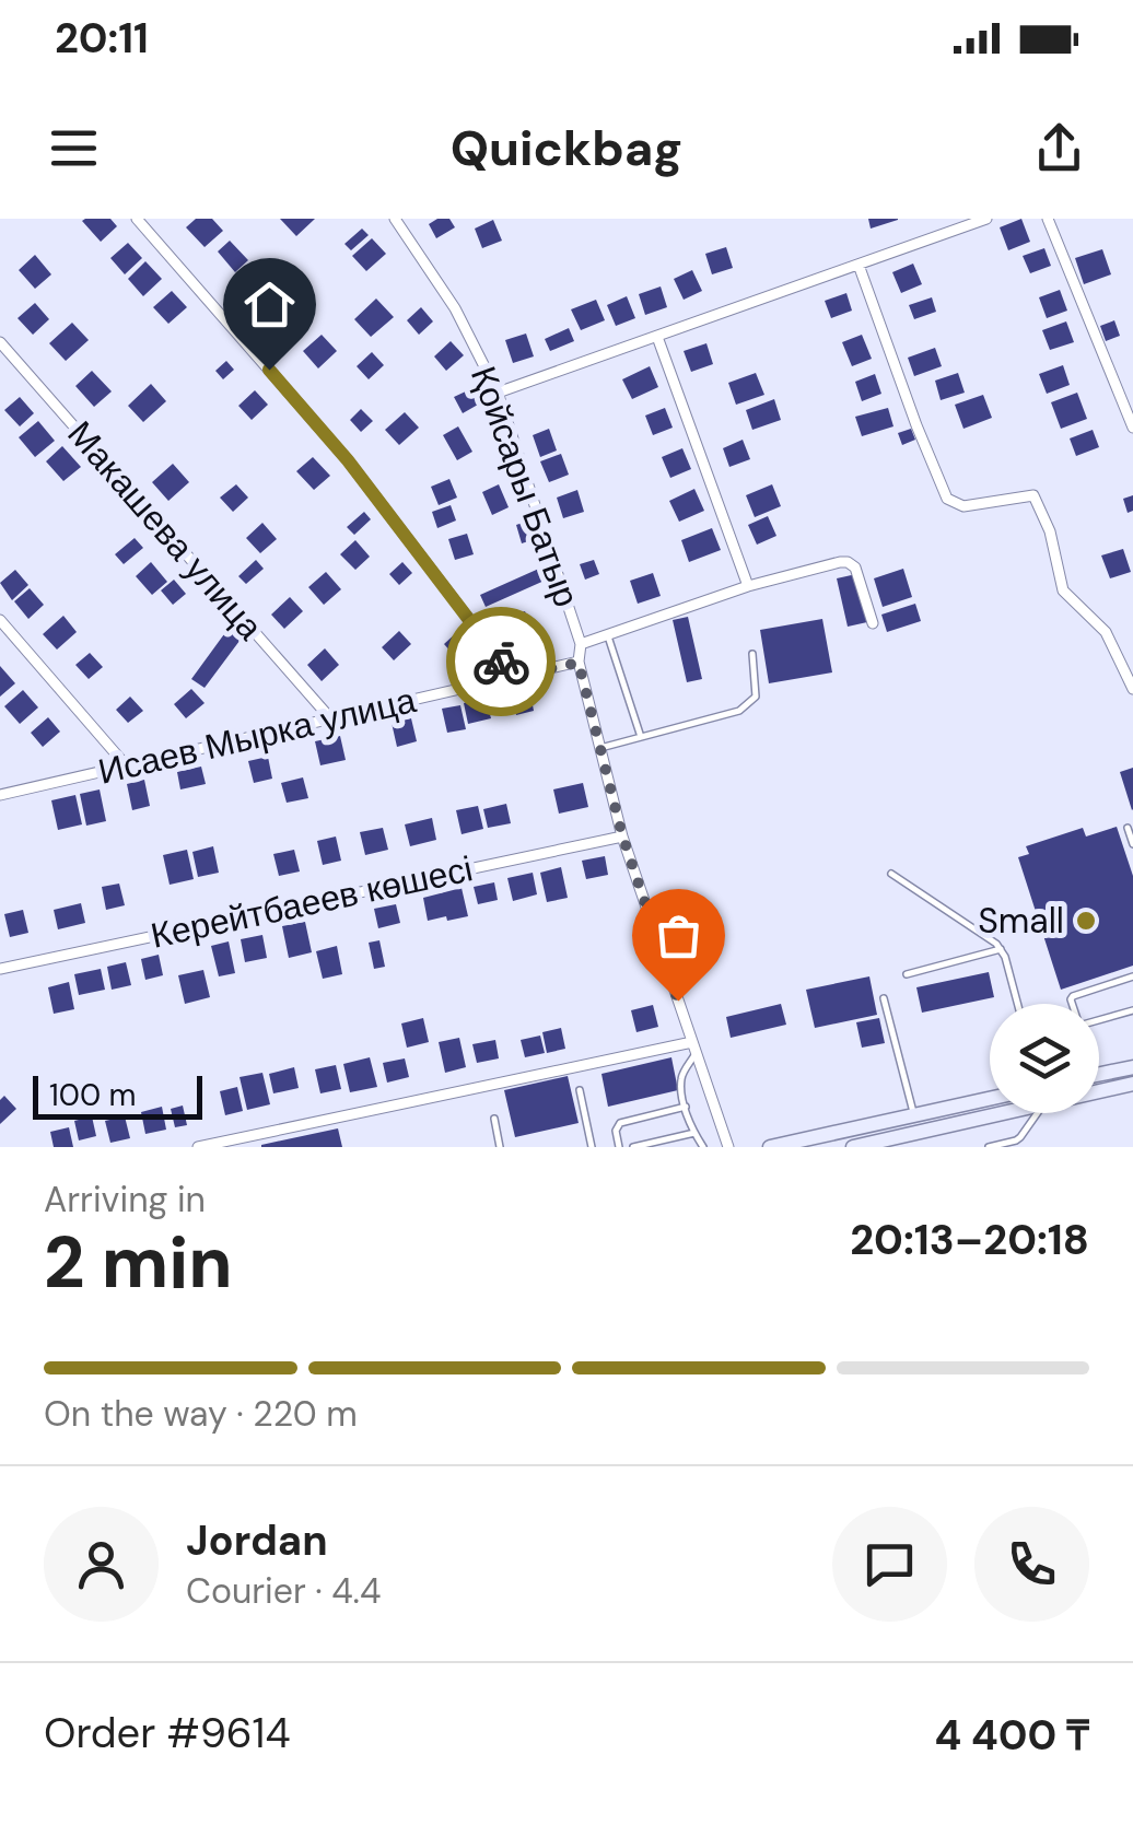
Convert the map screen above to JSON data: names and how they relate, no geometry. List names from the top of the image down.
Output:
{
  "streets": {
    "street": [
      "Қойсары Батыр",
      "Макашева улица",
      "Исаев Мырка улица",
      "Керейтбаеев көшесі"
    ]
  },
  "crossings": [
    ["Қойсары Батыр", "Исаев Мырка улица"],
    ["Қойсары Батыр", "Керейтбаеев көшесі"],
    ["Макашева улица", "Исаев Мырка улица"]
  ],
  "places": ["Small"],
  "scale_bar": "100 m",
  "page": {
    "status": "20:11",
    "header": "Quickbag",
    "scale": "100 m",
    "heading": ["2 min", "Arriving in", "20:13–20:18"],
    "panel": [
      "Jordan",
      "Courier · 4.4",
      "Order #9614",
      "4 400 ₸"
    ],
    "bar": "On the way · 220 m"
  }
}
